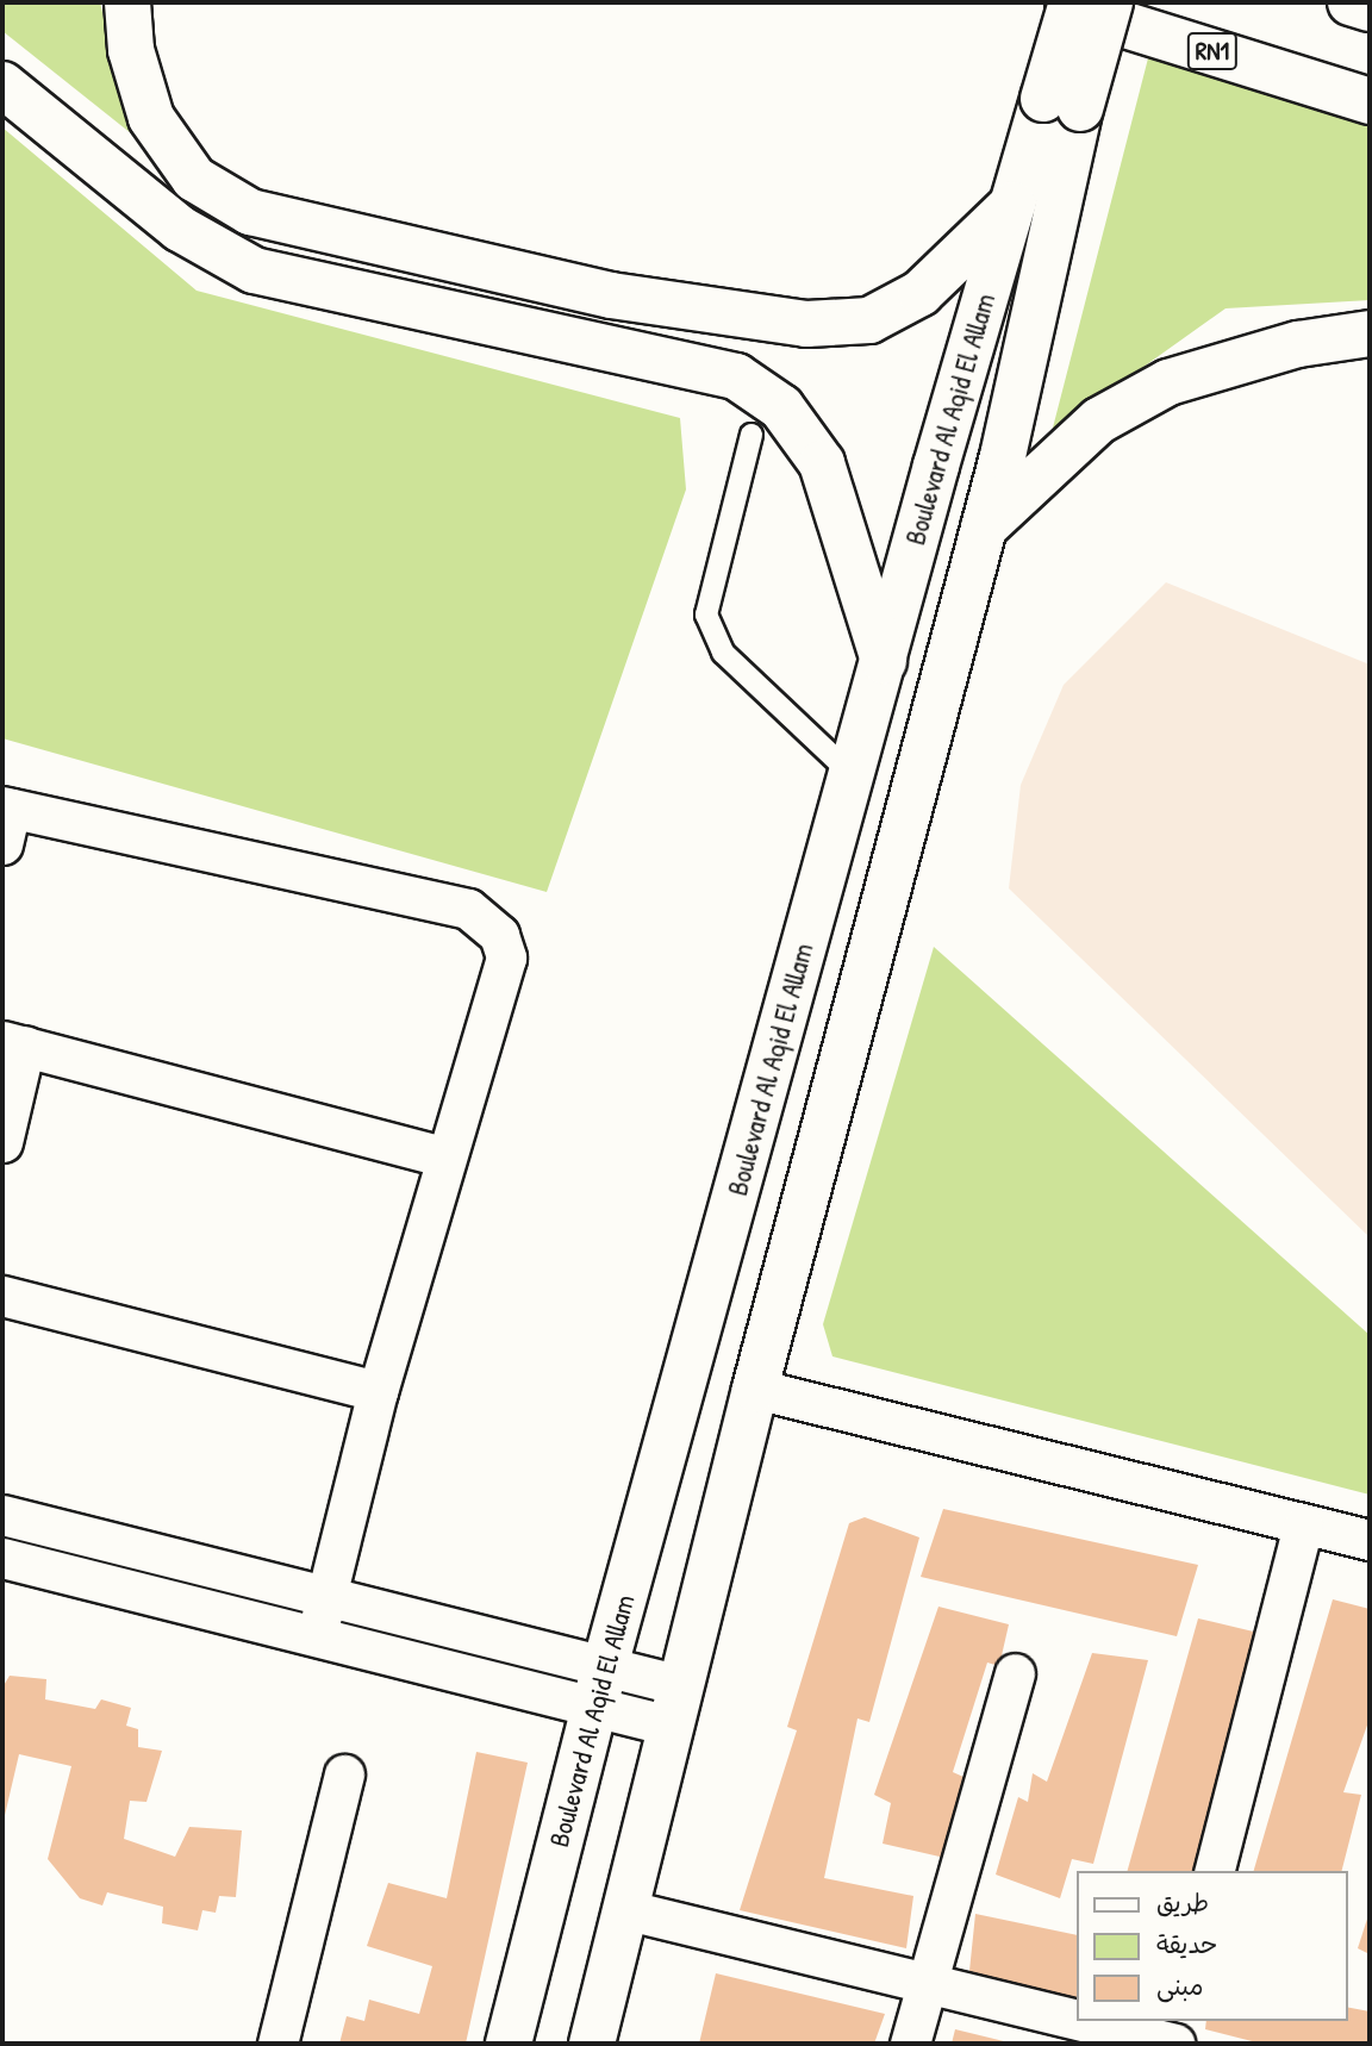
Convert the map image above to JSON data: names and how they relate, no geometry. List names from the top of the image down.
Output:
{
  "streets": {
    "main road": ["RN1", "Boulevard Al Aqid El Allam"]
  },
  "legend": ["طريق", "حديقة", "مبنى"]
}
